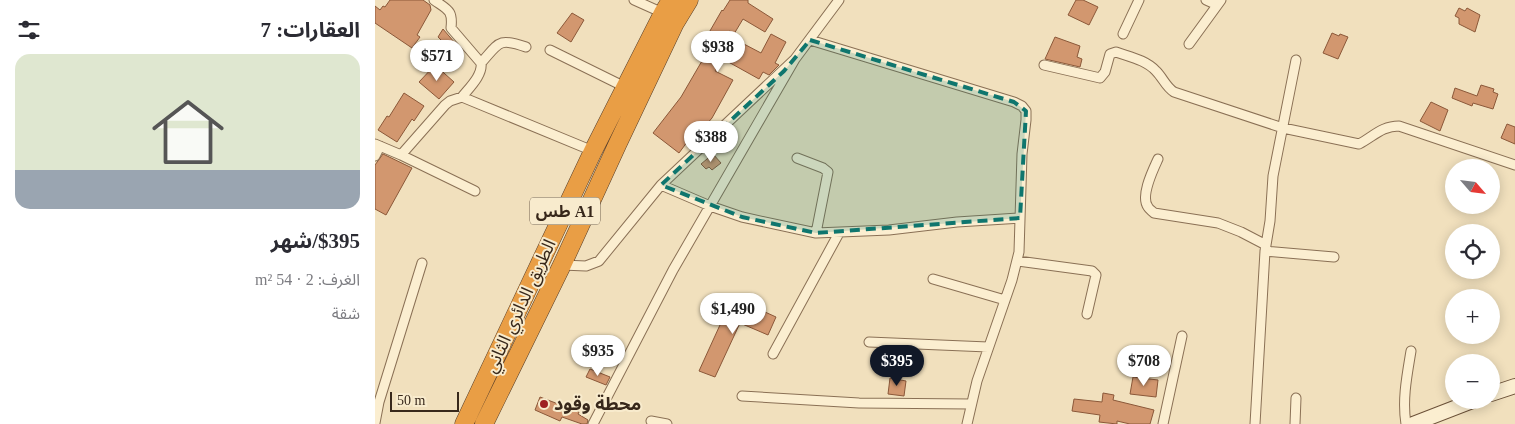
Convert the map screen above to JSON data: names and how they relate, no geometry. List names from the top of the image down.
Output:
{
  "streets": {
    "highway": ["طس A1", "الطريق الدائري الثاني"]
  },
  "places": ["محطة وقود"],
  "scale_bar": "50 m",
  "north": "bottom right",
  "page": {
    "heading": "العقارات: 7",
    "price": [
      "$938",
      "$571",
      "$388",
      "$1,490",
      "$935",
      "$395",
      "$708"
    ],
    "list": [
      {
        "name": "$395/شهر",
        "note": "الغرف: 2 · 54 m² · شقة"
      }
    ],
    "map_buttons": ["+", "−"],
    "scale": "50 m"
  }
}
